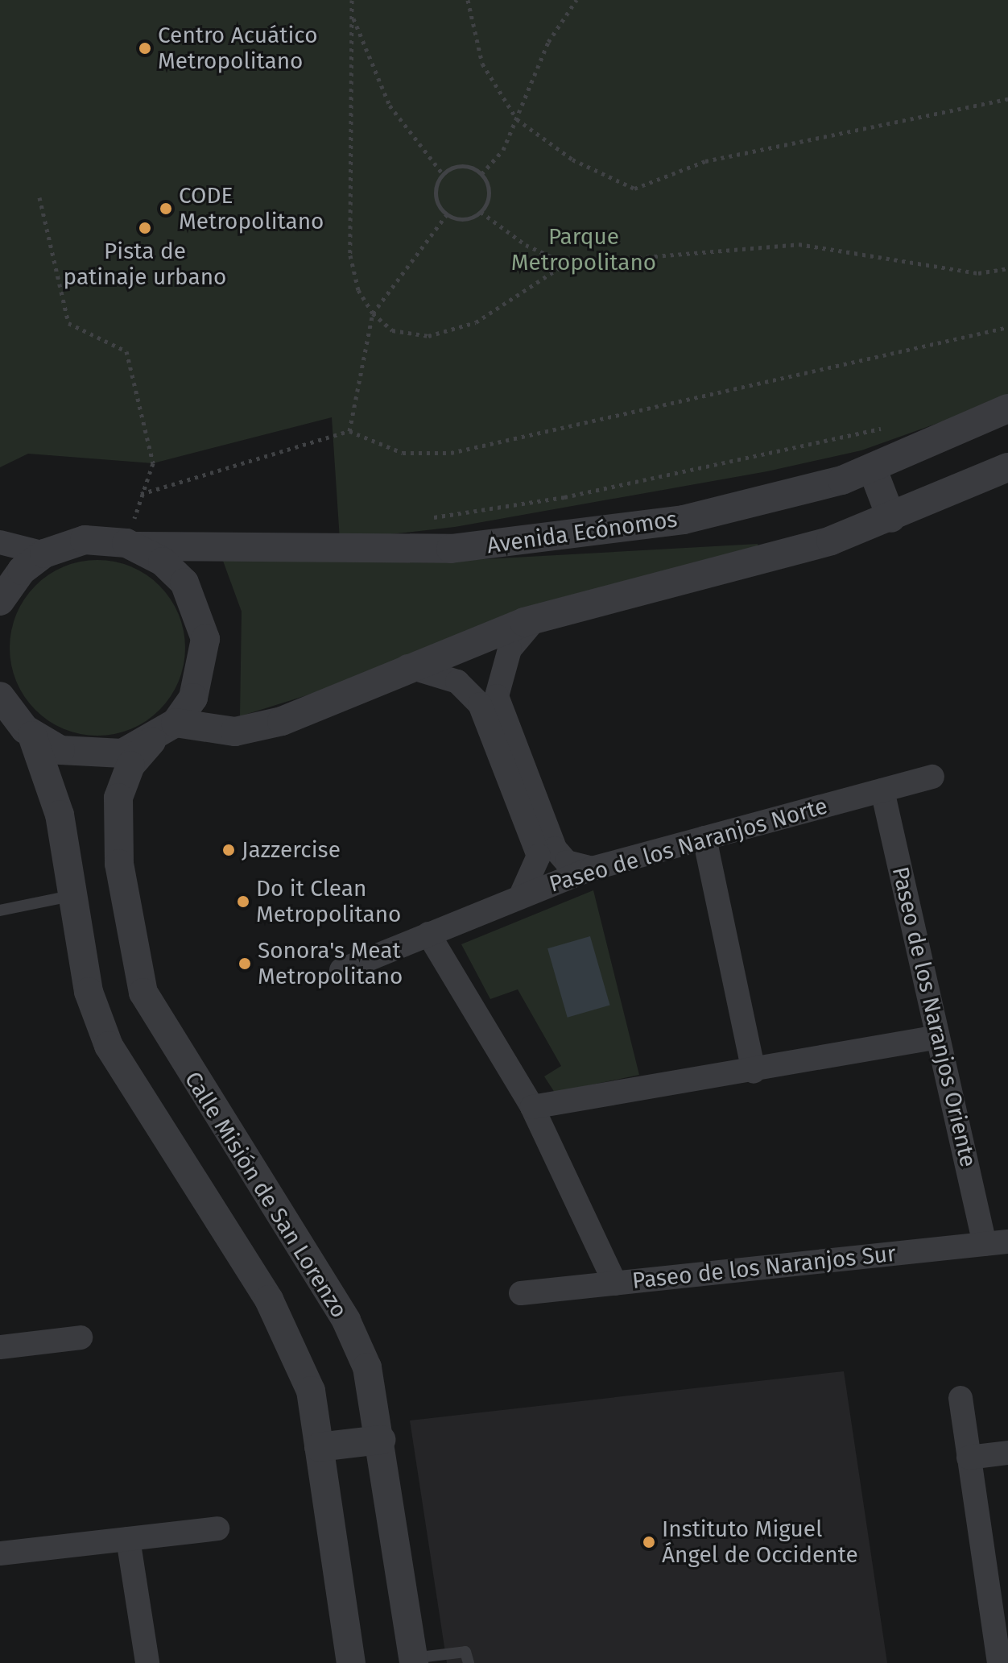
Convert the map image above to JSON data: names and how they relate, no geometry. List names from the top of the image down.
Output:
{
  "streets": {
    "street": [
      "Avenida Ecónomos",
      "Paseo de los Naranjos Norte",
      "Paseo de los Naranjos Oriente",
      "Calle Misión de San Lorenzo",
      "Paseo de los Naranjos Sur"
    ]
  },
  "crossings": [
    ["Paseo de los Naranjos Norte", "Paseo de los Naranjos Oriente"],
    ["Paseo de los Naranjos Oriente", "Paseo de los Naranjos Sur"]
  ],
  "parks": ["Parque Metropolitano"],
  "places": [
    "Centro Acuático Metropolitano",
    "CODE Metropolitano",
    "Pista de patinaje urbano",
    "Jazzercise",
    "Do it Clean Metropolitano",
    "Sonora's Meat Metropolitano",
    "Instituto Miguel Ángel de Occidente"
  ]
}
